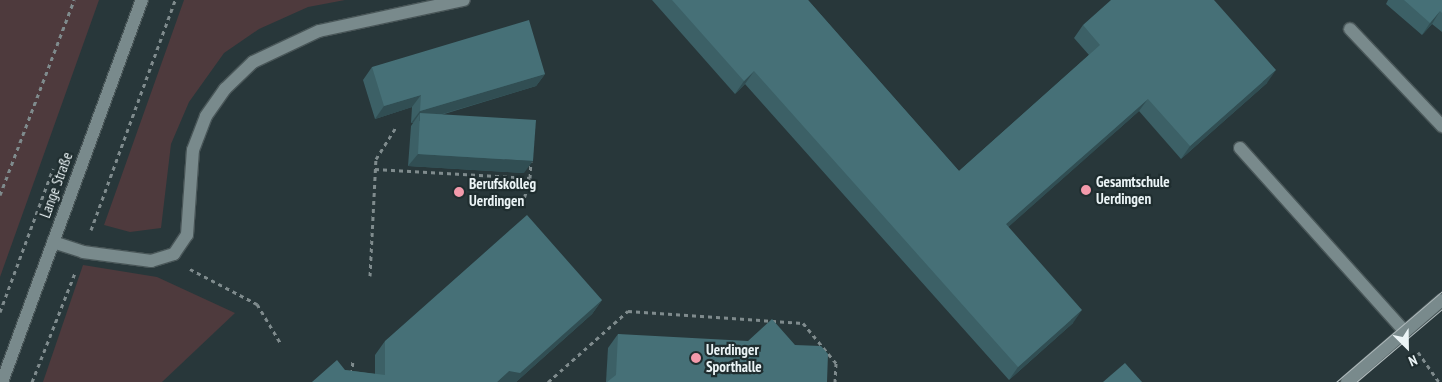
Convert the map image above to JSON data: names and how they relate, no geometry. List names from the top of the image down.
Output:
{
  "streets": {
    "main road": ["Lange Straße"]
  },
  "places": ["Gesamtschule Uerdingen", "Berufskolleg Uerdingen", "Uerdinger Sporthalle"],
  "north": "bottom right"
}
